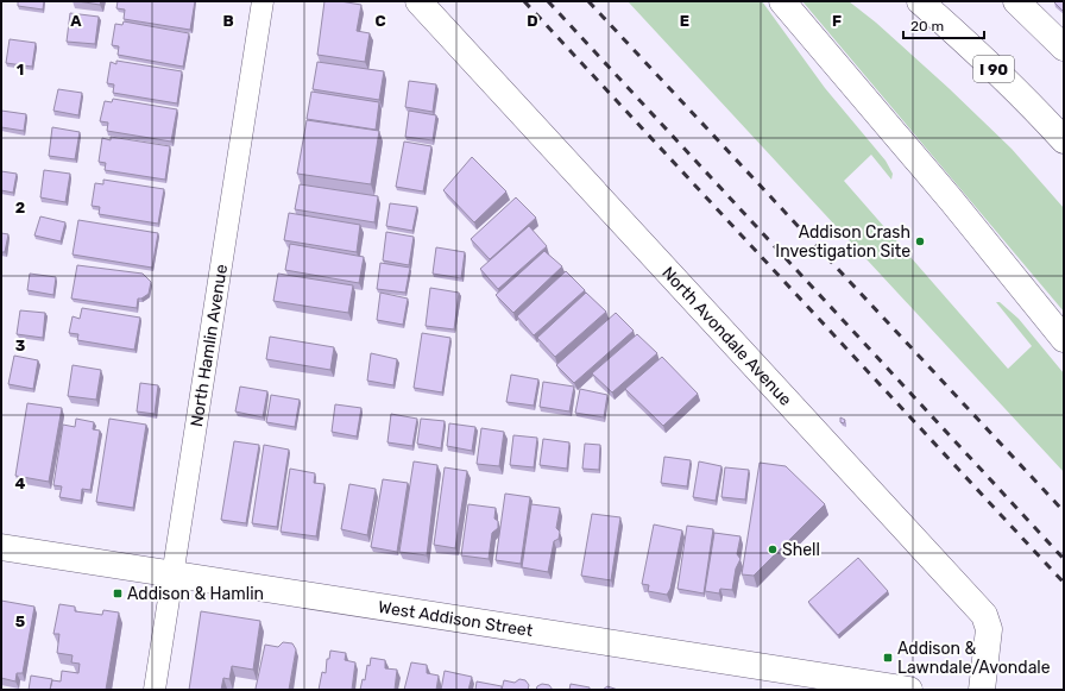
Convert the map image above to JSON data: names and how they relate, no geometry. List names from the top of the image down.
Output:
{
  "streets": {
    "main road": ["I 90", "North Avondale Avenue", "West Addison Street"],
    "street": ["North Hamlin Avenue"]
  },
  "crossings": [
    ["North Hamlin Avenue", "West Addison Street"]
  ],
  "places": {
    "other": ["Addison Crash Investigation Site", "Shell"],
    "transit": ["Addison & Hamlin", "Addison & Lawndale/Avondale"]
  },
  "scale_bar": "20 m",
  "grid": {
    "columns": [
      "A",
      "B",
      "C",
      "D",
      "E",
      "F"
    ],
    "rows": [
      "1",
      "2",
      "3",
      "4",
      "5"
    ]
  }
}
